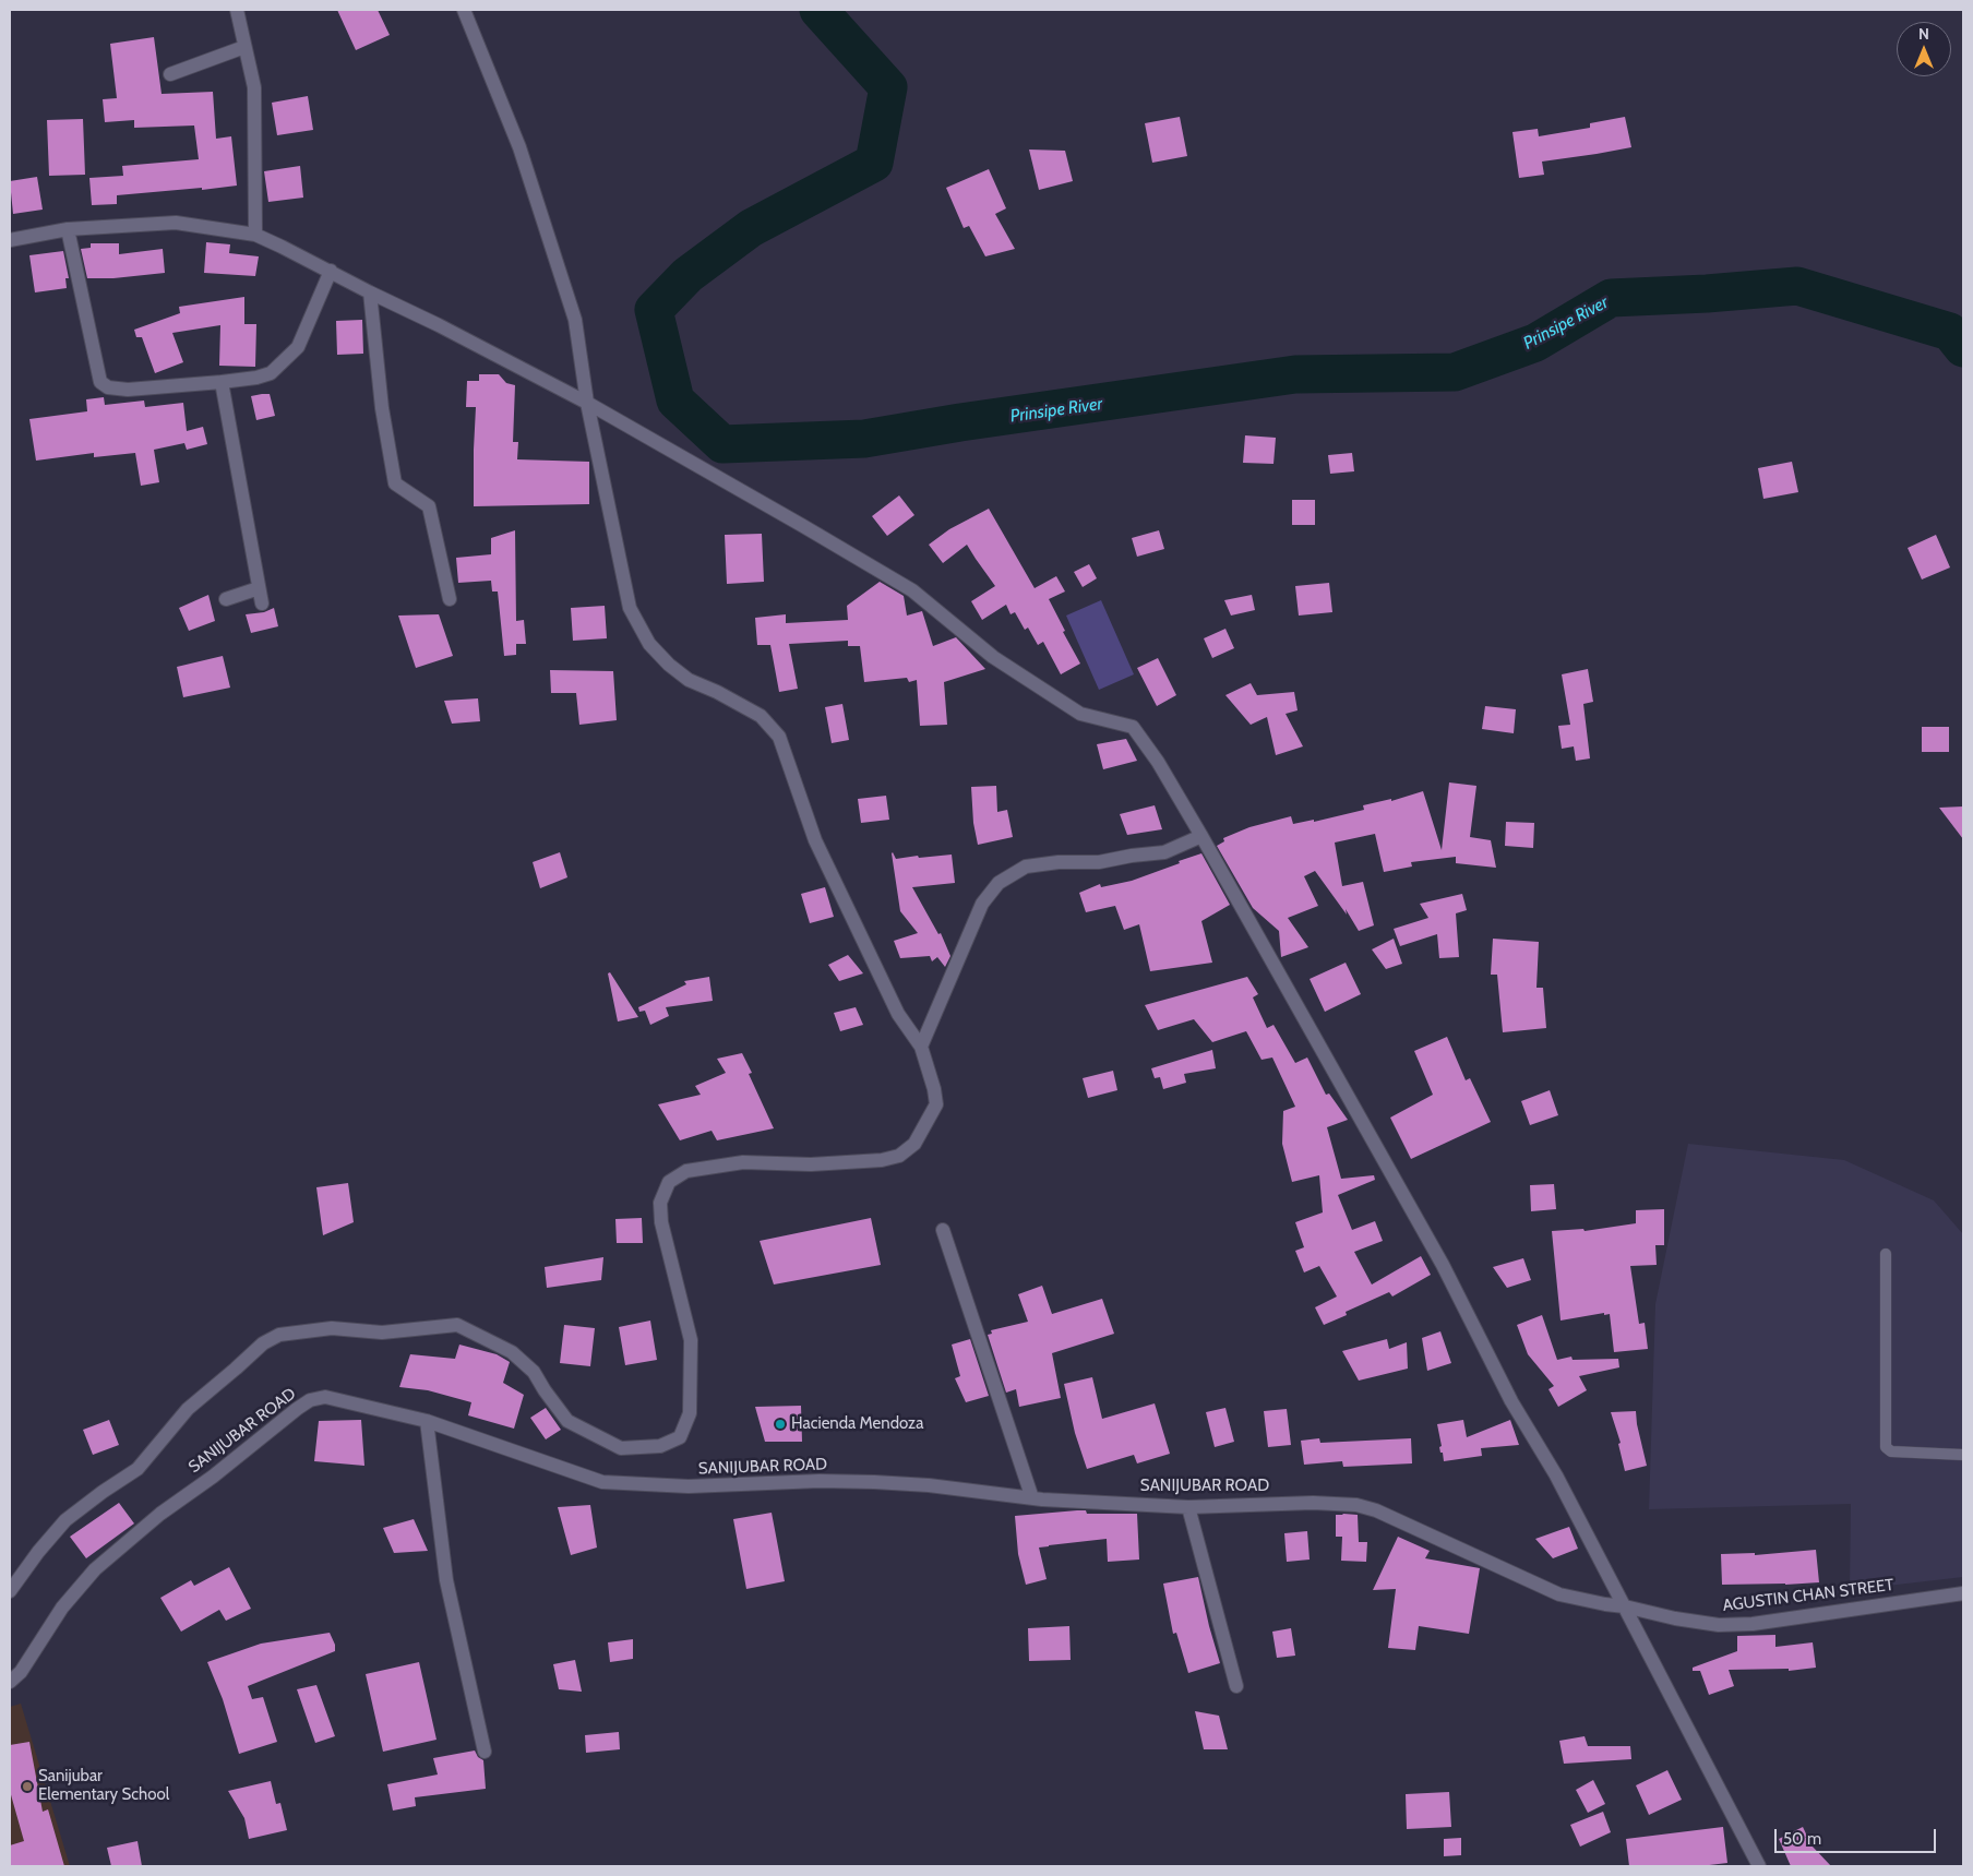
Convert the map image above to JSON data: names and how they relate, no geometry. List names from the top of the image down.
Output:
{
  "streets": {
    "street": ["SANIJUBAR ROAD", "AGUSTIN CHAN STREET"]
  },
  "crossings": [
    ["SANIJUBAR ROAD", "AGUSTIN CHAN STREET"]
  ],
  "water": ["Prinsipe River"],
  "places": ["Hacienda Mendoza", "Sanijubar Elementary School"],
  "scale_bar": "50 m",
  "north": "top"
}
